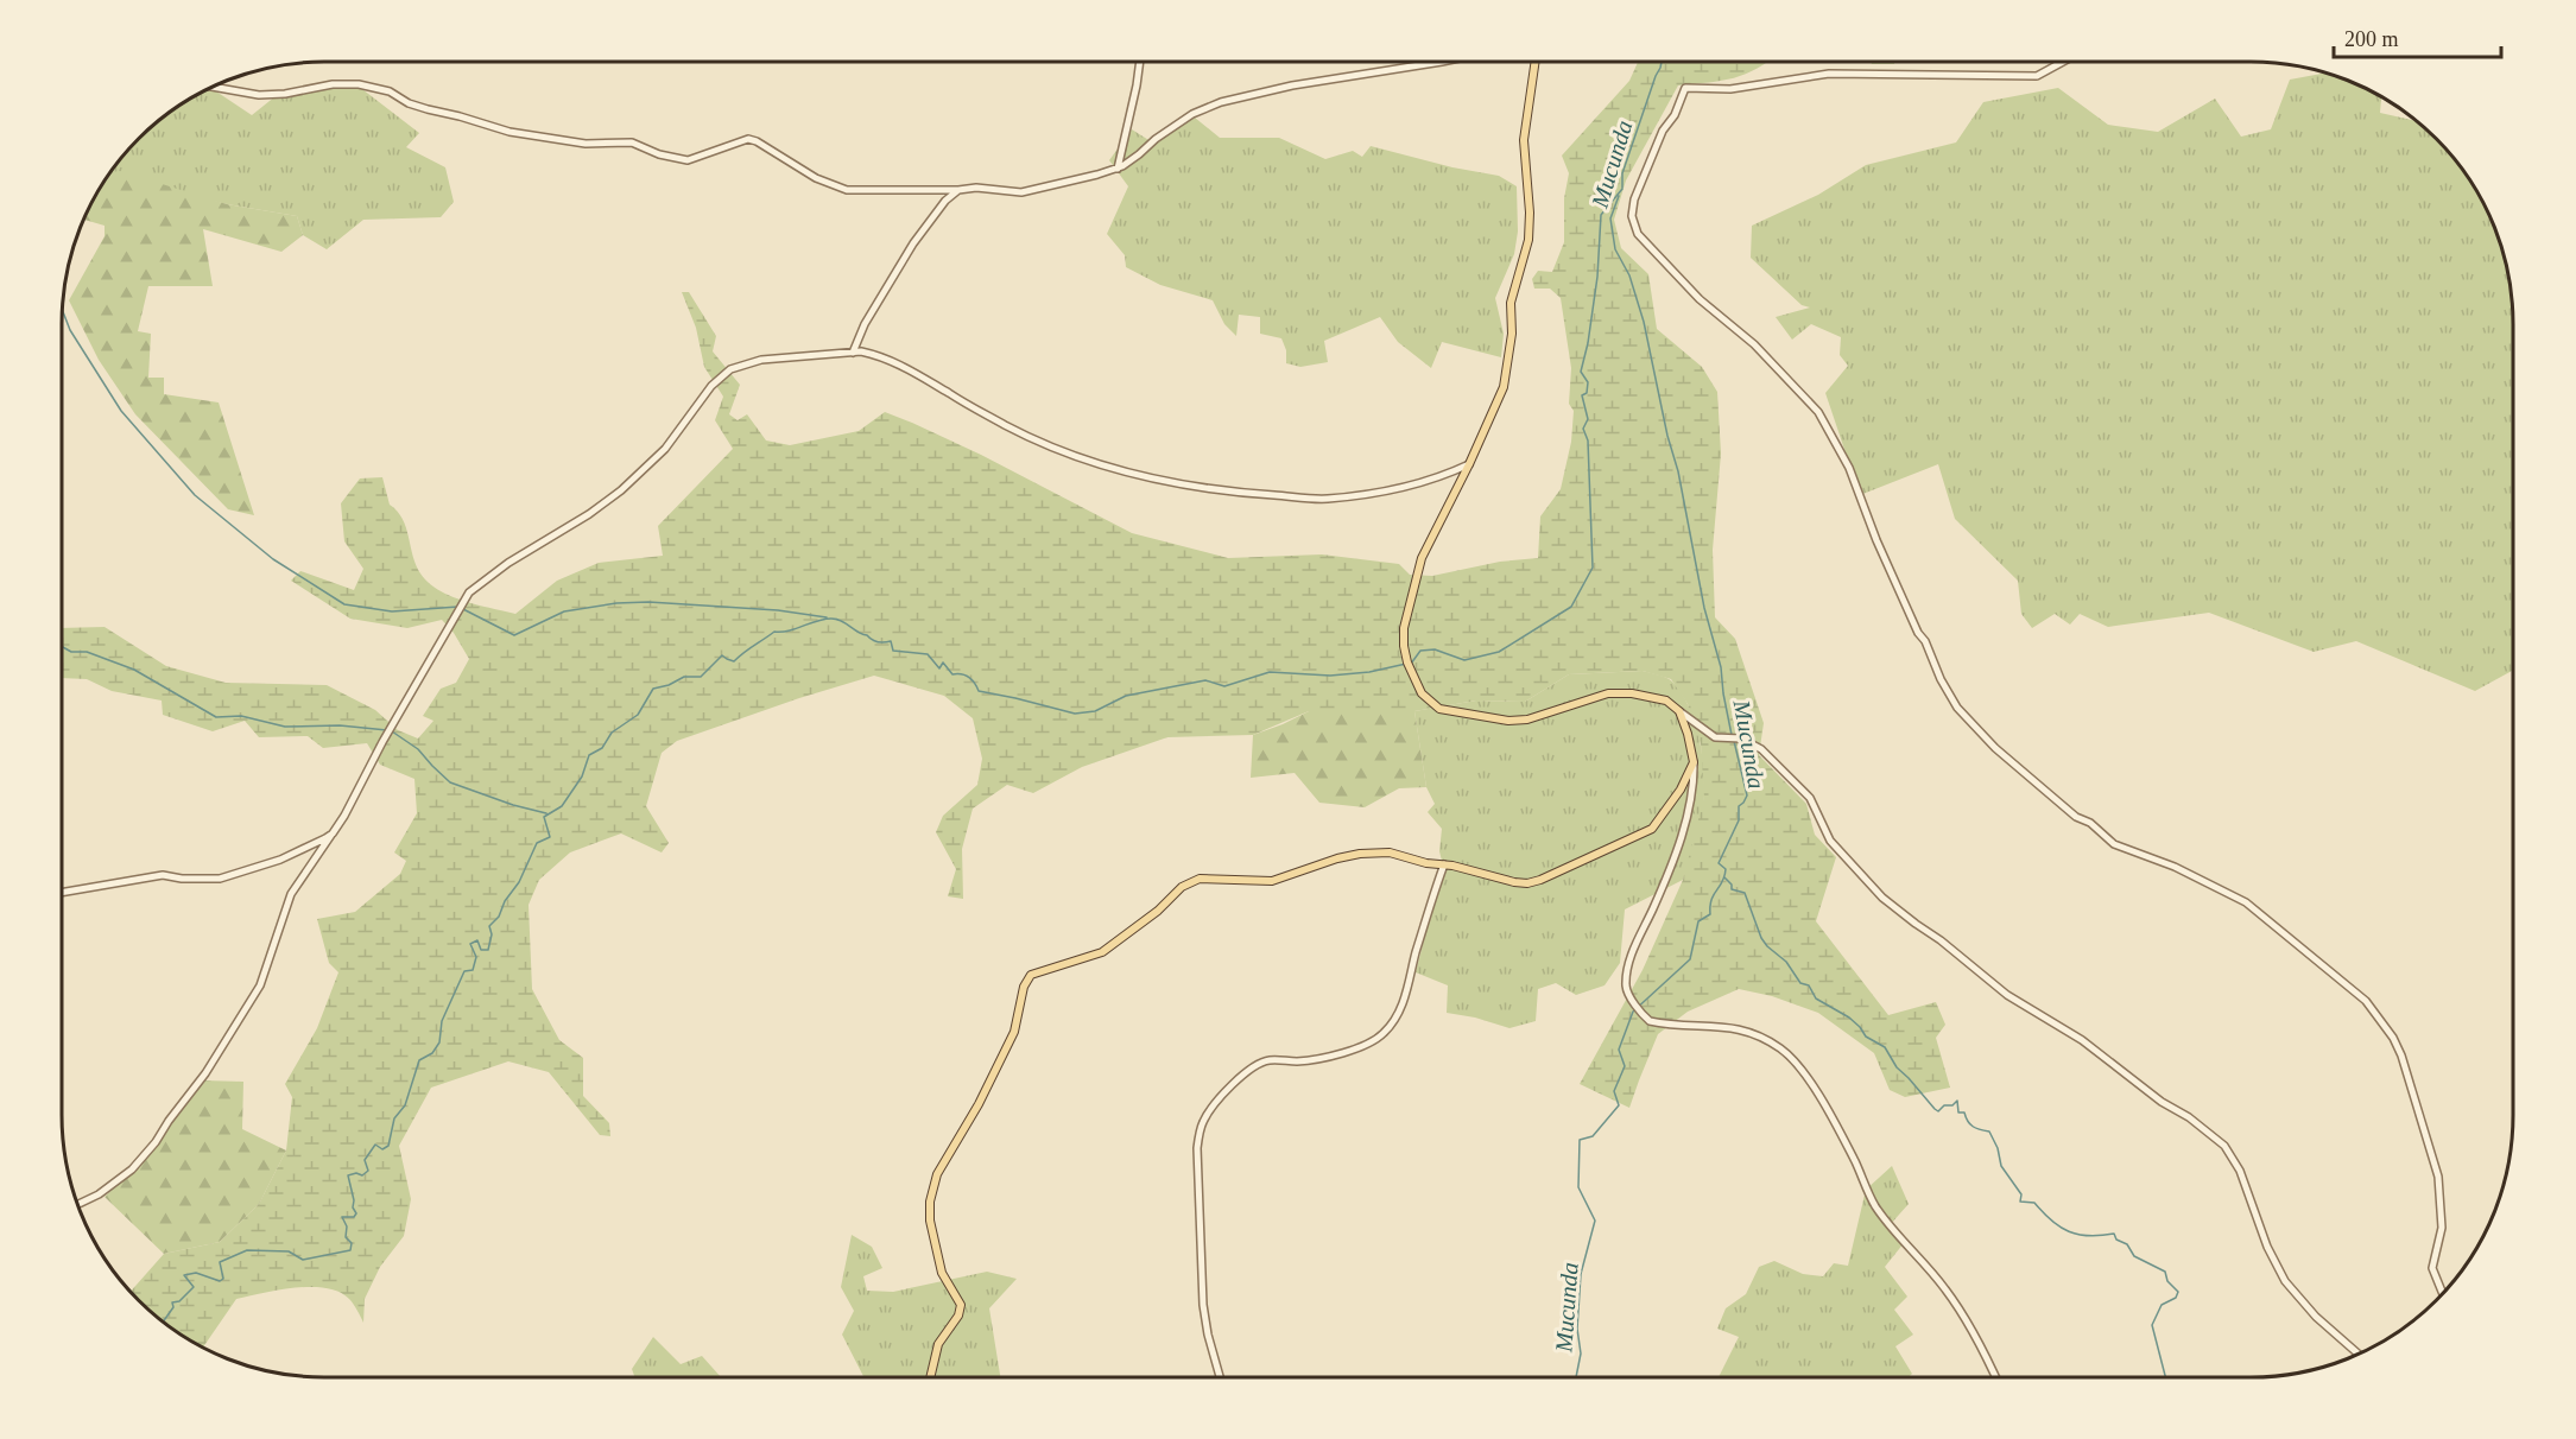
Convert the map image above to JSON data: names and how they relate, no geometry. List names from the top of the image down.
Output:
{
  "water": ["Mucunda"],
  "scale_bar": "200 m"
}
